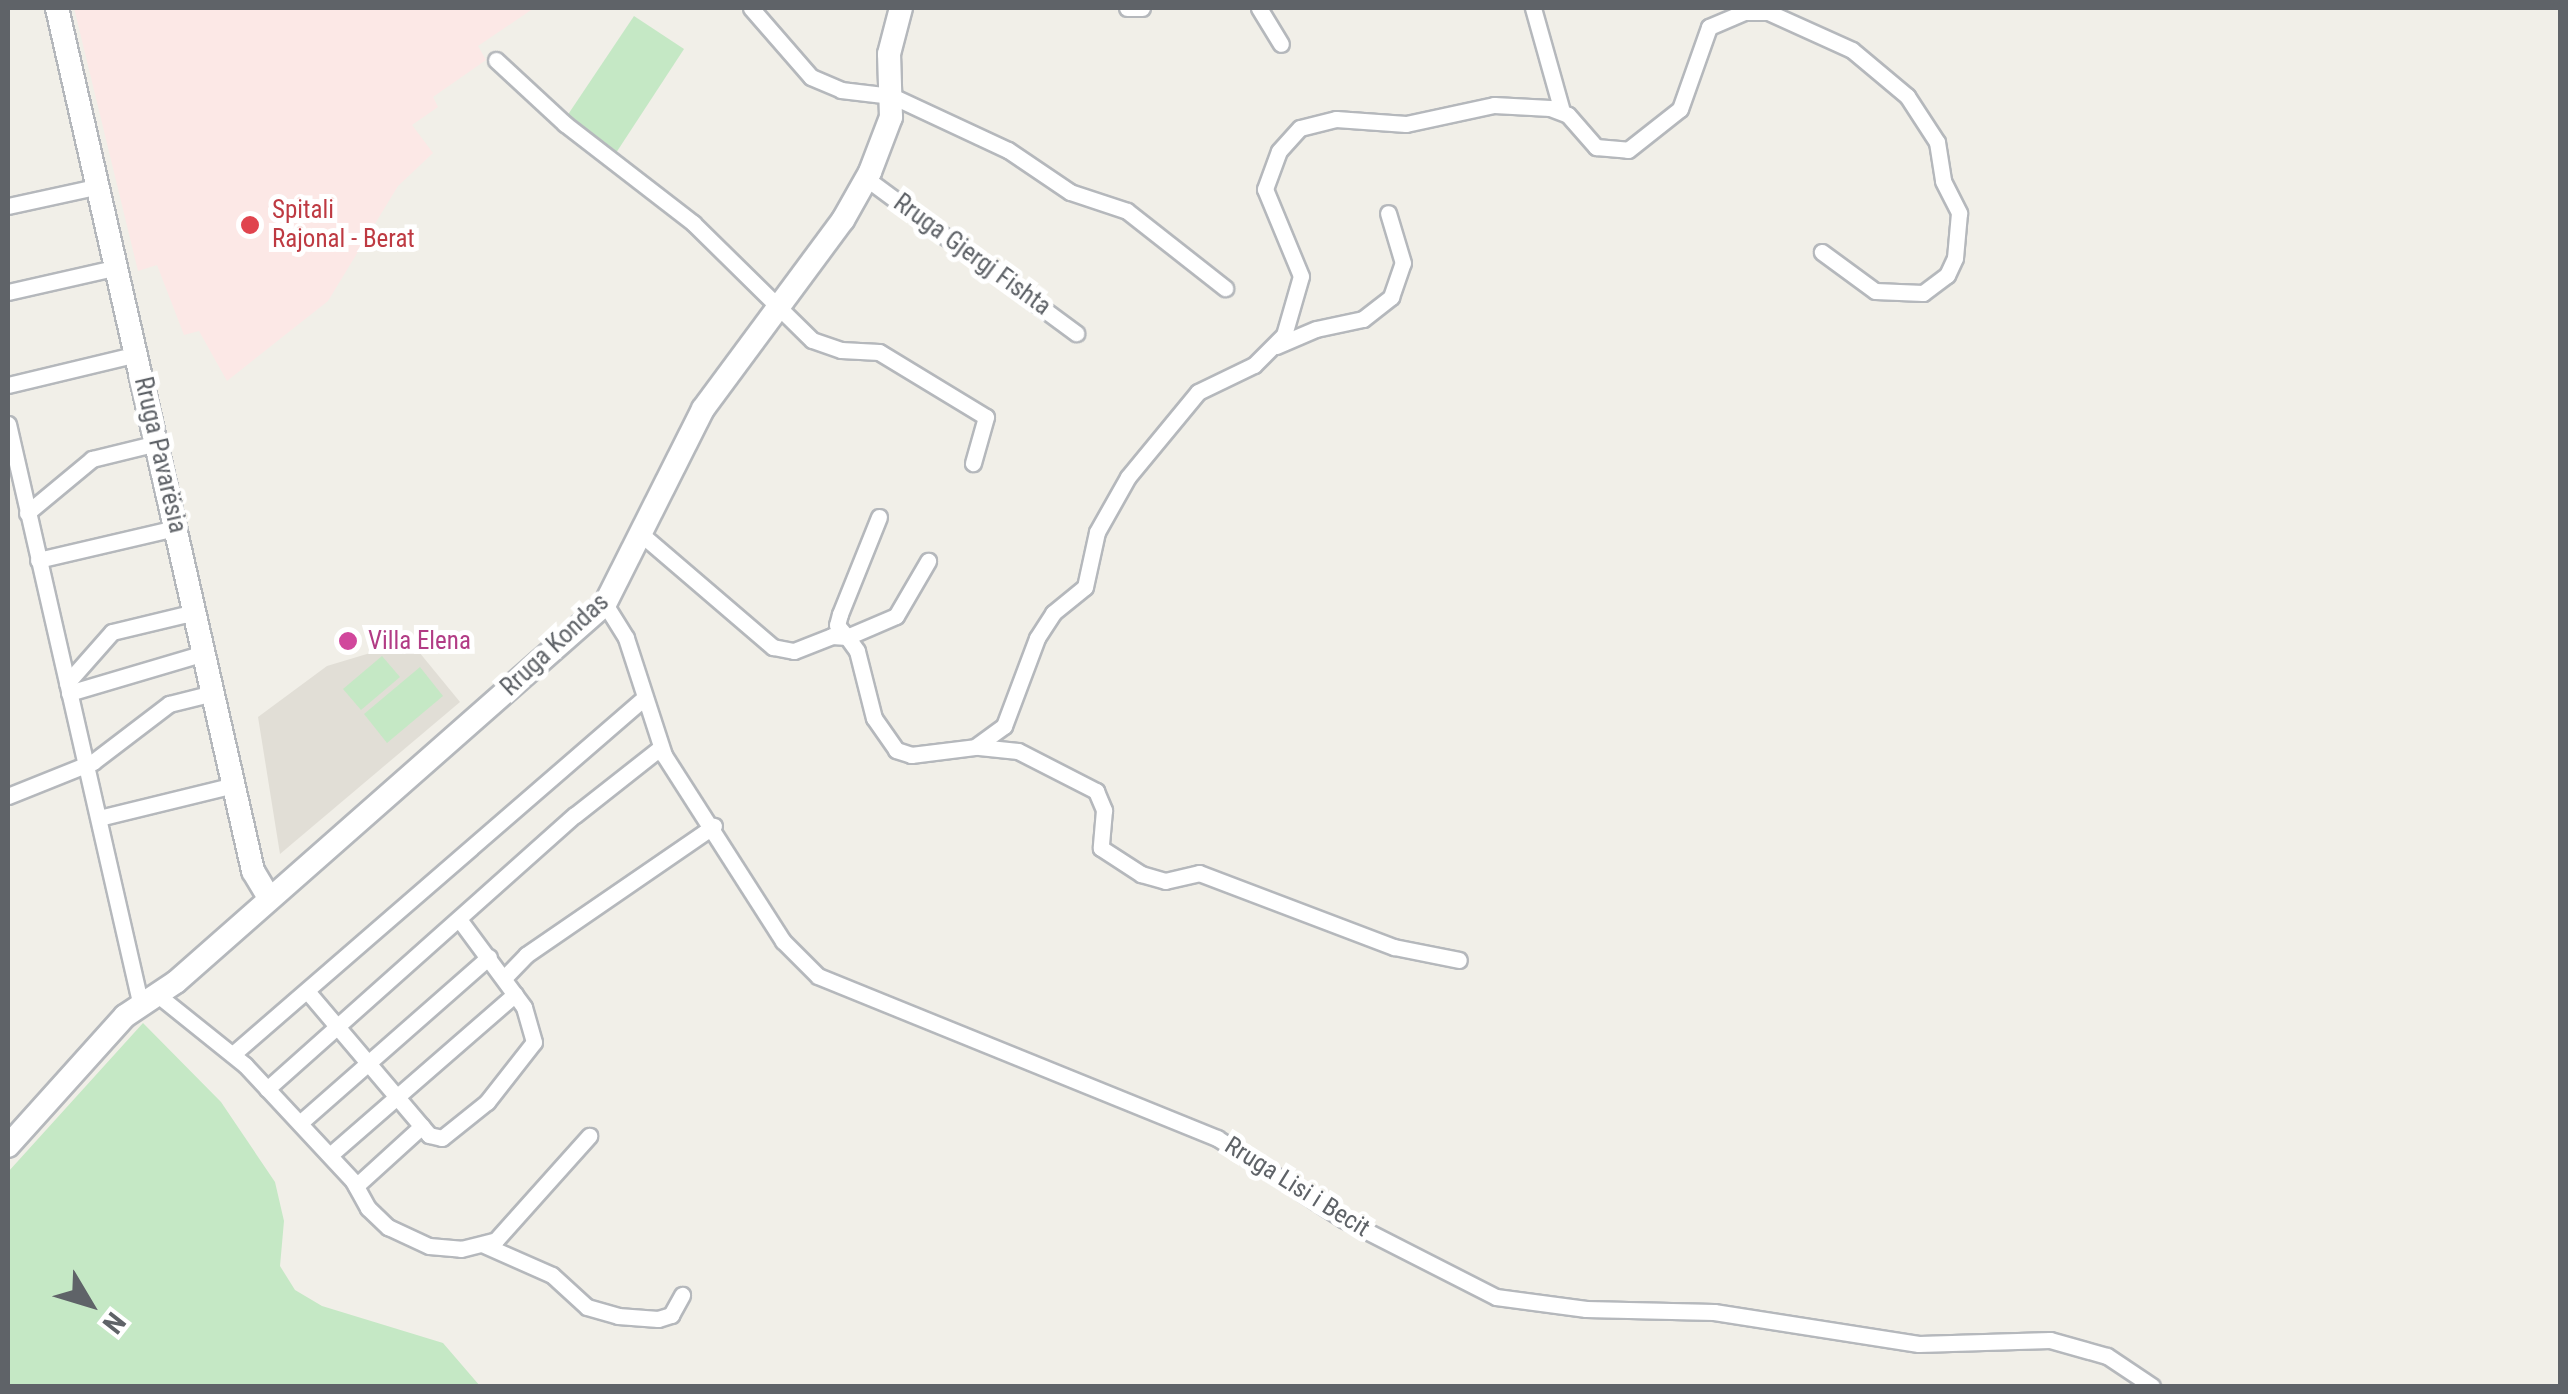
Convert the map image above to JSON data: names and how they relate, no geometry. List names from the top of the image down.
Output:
{
  "streets": {
    "street": [
      "Rruga Gjergj Fishta",
      "Rruga Pavarësia",
      "Rruga Kondas",
      "Rruga Lisi i Becit"
    ]
  },
  "crossings": [
    ["Rruga Gjergj Fishta", "Rruga Kondas"],
    ["Rruga Pavarësia", "Rruga Kondas"],
    ["Rruga Kondas", "Rruga Lisi i Becit"]
  ],
  "places": ["Spitali Rajonal - Berat", "Villa Elena"],
  "north": "bottom right"
}
